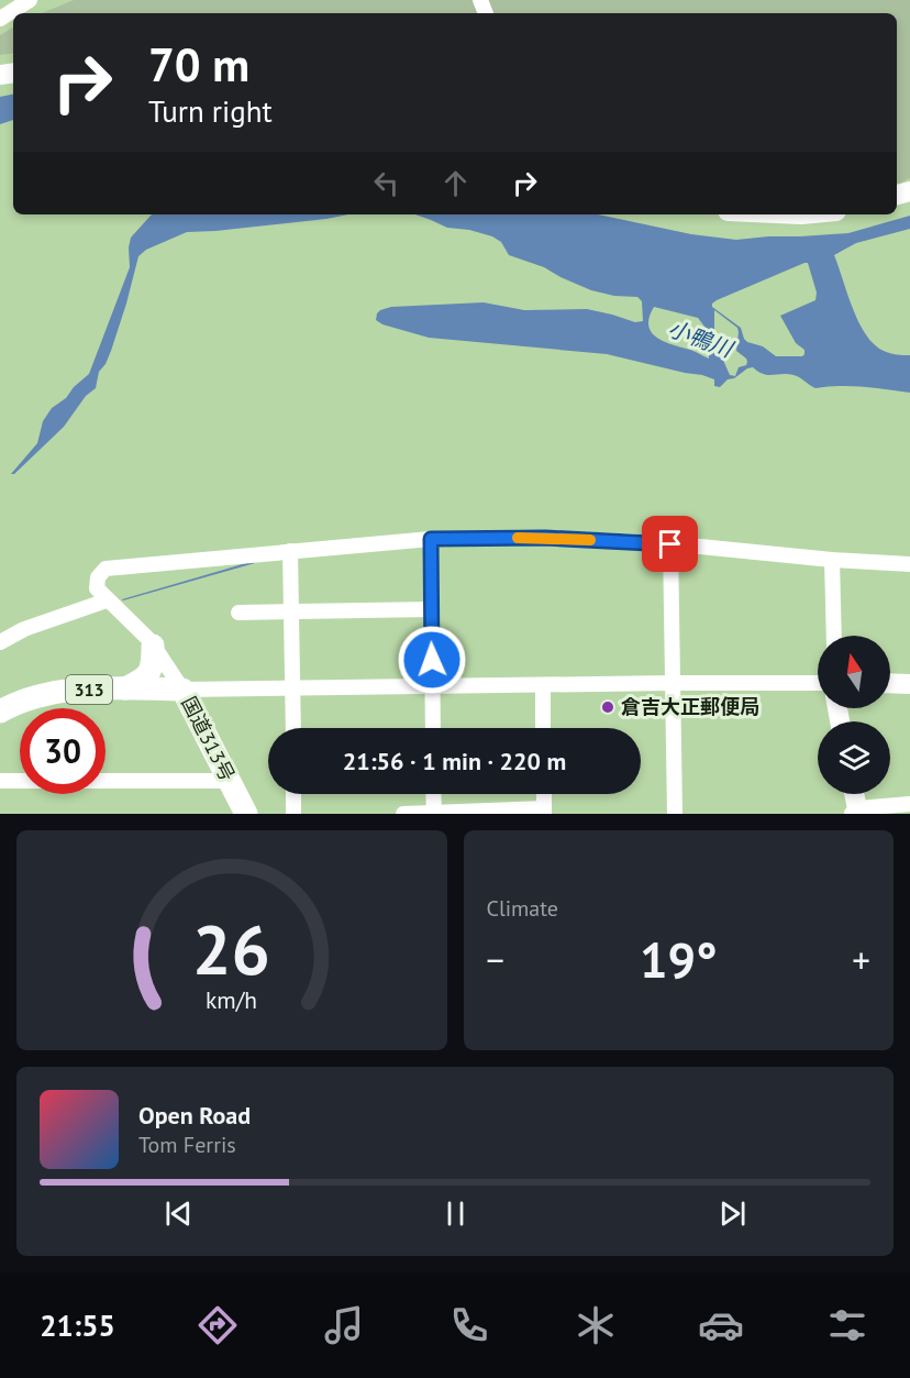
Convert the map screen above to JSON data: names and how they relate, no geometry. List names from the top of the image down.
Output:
{
  "streets": {
    "highway": ["313", "国道313号"]
  },
  "water": ["小鴨川"],
  "places": ["倉吉大正郵便局"],
  "north": "top",
  "page": {
    "turn": ["70 m", "Turn right"],
    "limit": "30",
    "trip": "21:56 · 1 min · 220 m",
    "tile": "Climate",
    "heat": ["−", "19°", "+"],
    "song": ["Open Road", "Tom Ferris"],
    "tabs": "21:55",
    "gauge": ["26", "km/h"]
  }
}
